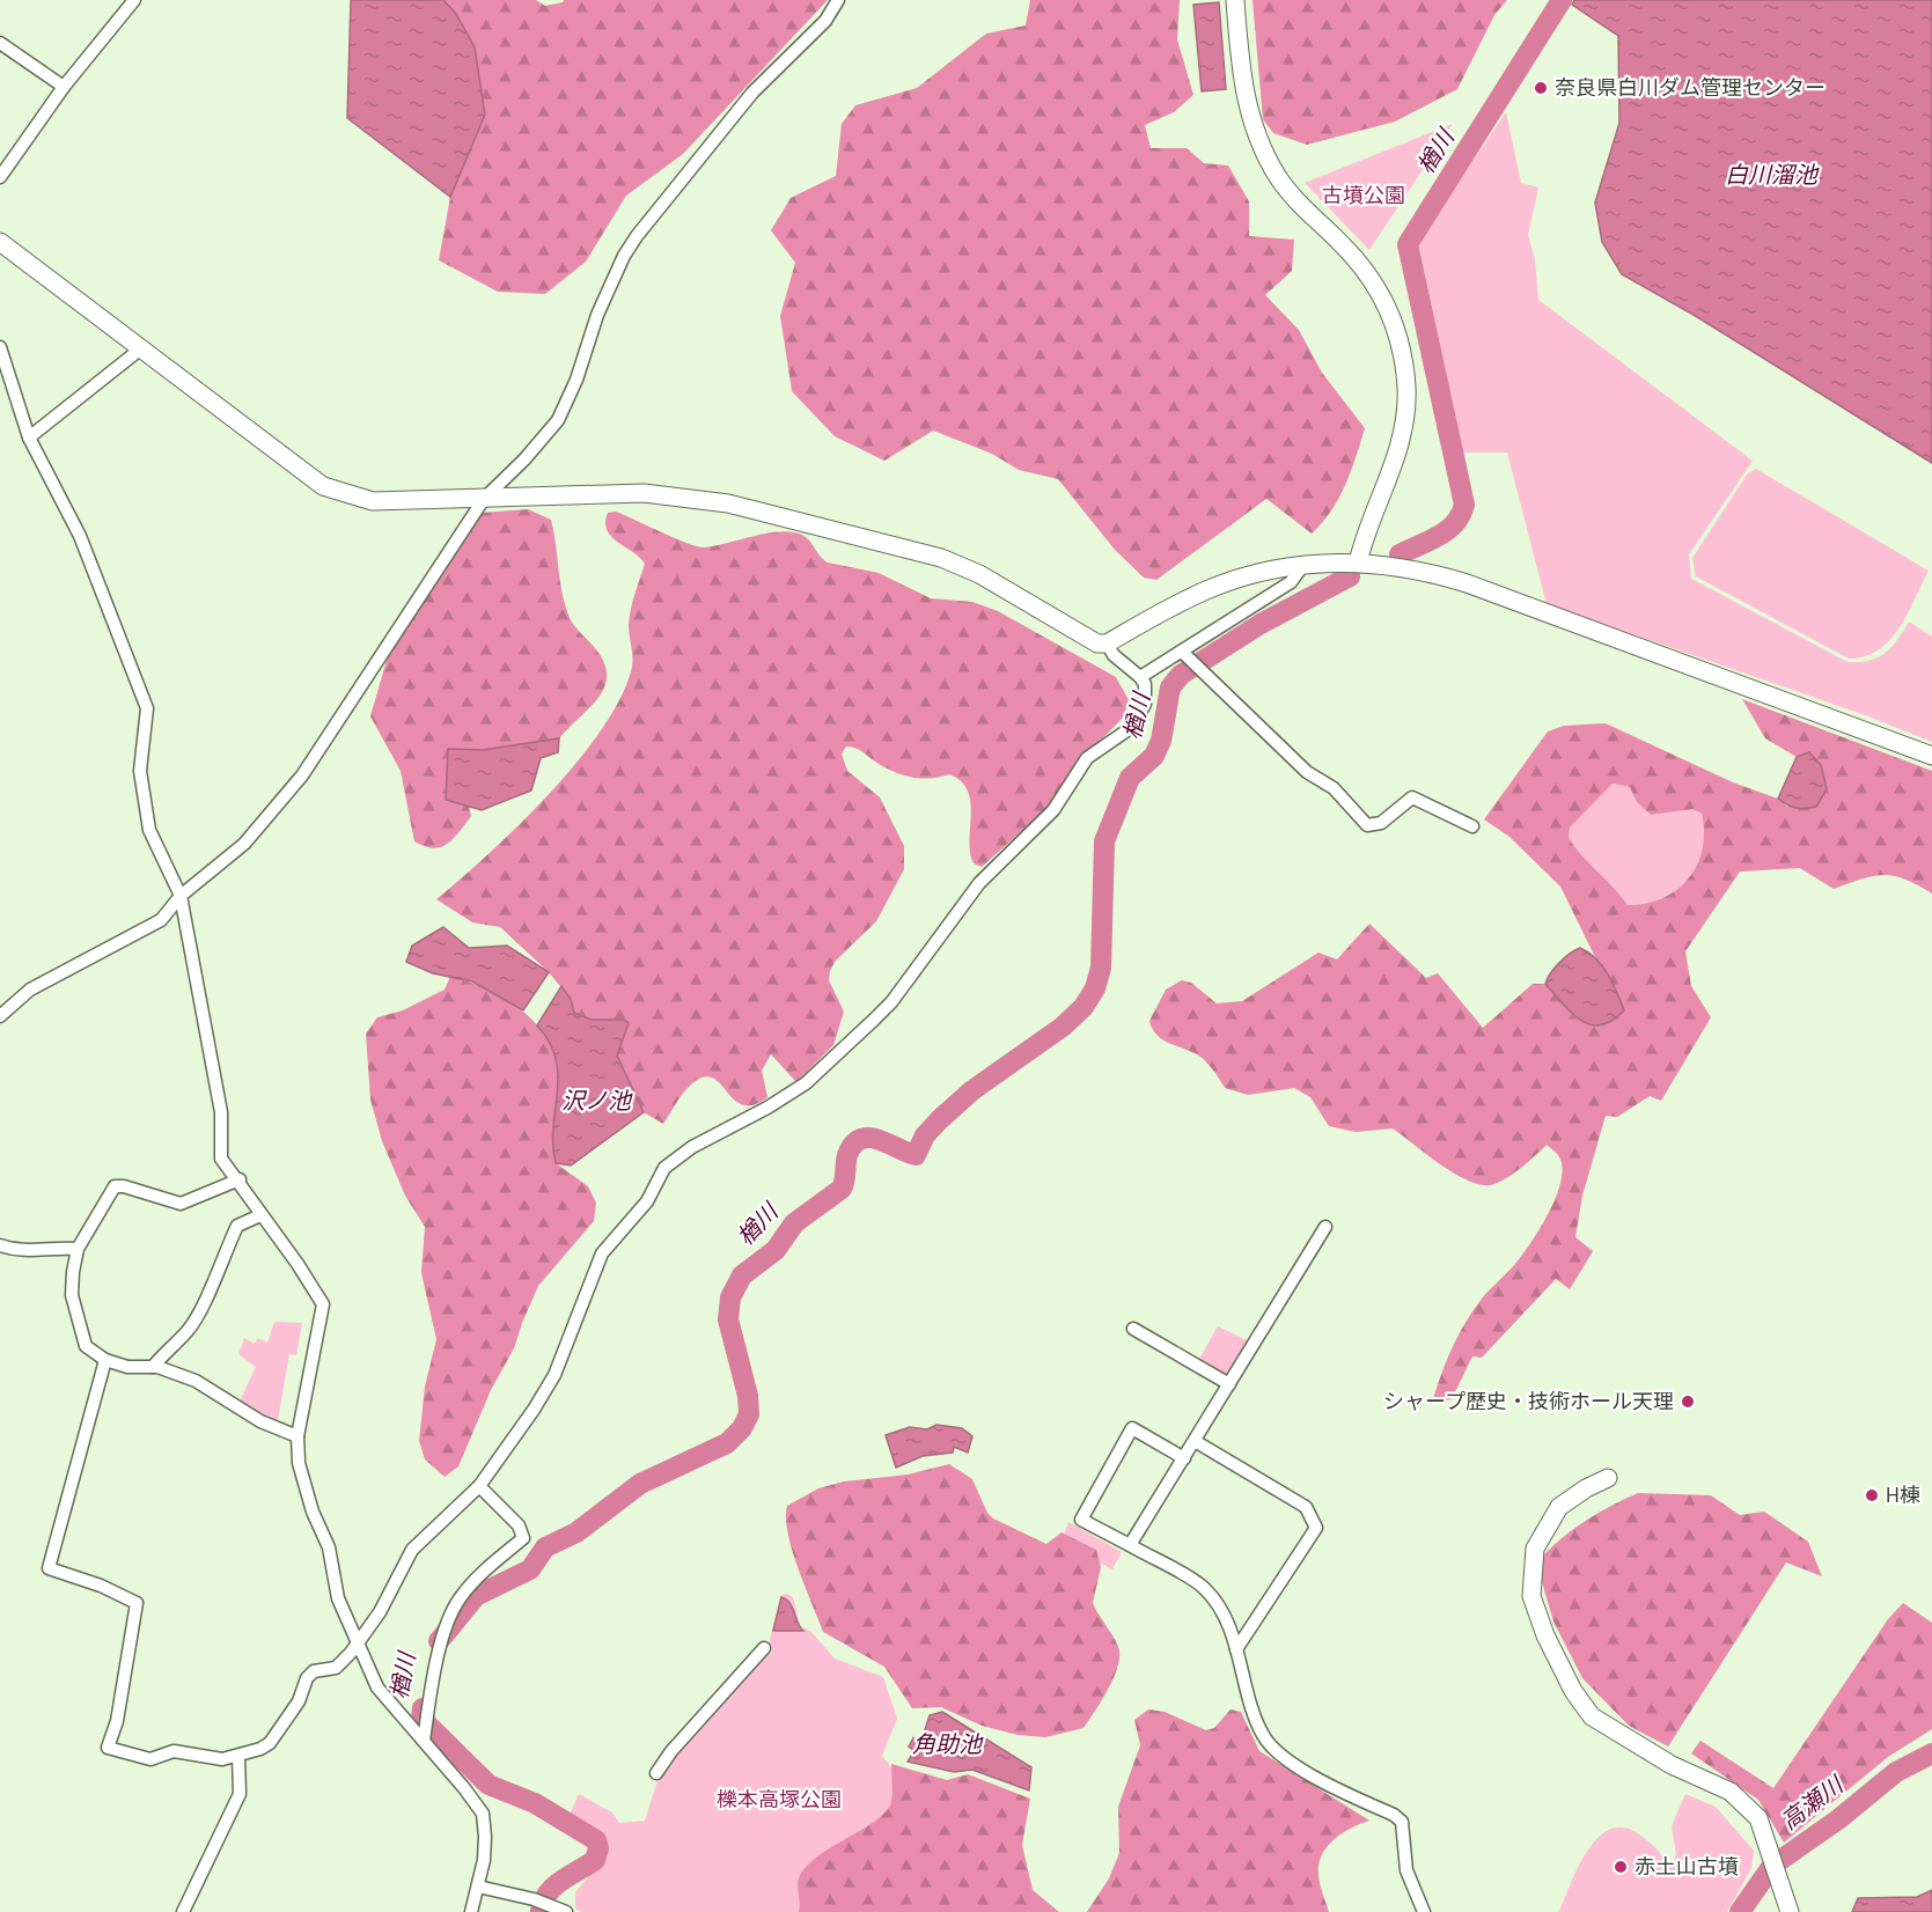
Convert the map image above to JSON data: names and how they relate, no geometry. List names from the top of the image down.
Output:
{
  "water": [
    "楢川",
    "白川溜池",
    "沢ノ池",
    "角助池",
    "高瀬川"
  ],
  "parks": ["古墳公園", "櫟本高塚公園"],
  "places": [
    "奈良県白川ダム管理センター",
    "シャープ歴史・技術ホール天理",
    "H棟",
    "赤土山古墳"
  ]
}
